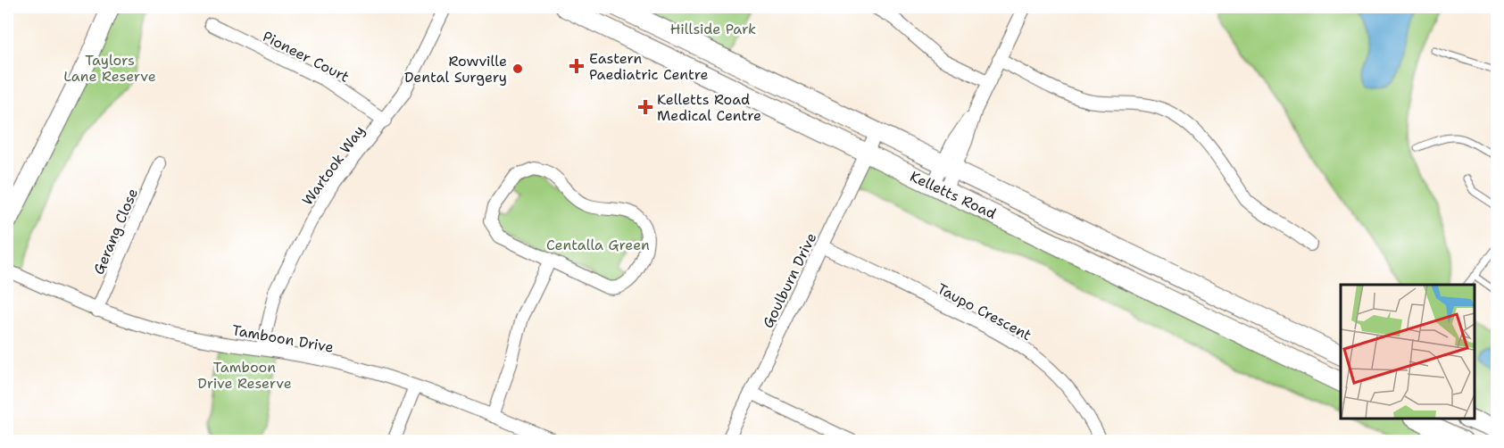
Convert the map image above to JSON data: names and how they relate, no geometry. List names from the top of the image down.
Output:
{
  "streets": {
    "main road": ["Kelletts Road"],
    "street": [
      "Pioneer Court",
      "Wartook Way",
      "Gerang Close",
      "Goulburn Drive",
      "Taupo Crescent",
      "Tamboon Drive"
    ]
  },
  "crossings": [
    ["Pioneer Court", "Wartook Way"],
    ["Wartook Way", "Tamboon Drive"],
    ["Kelletts Road", "Goulburn Drive"],
    ["Gerang Close", "Tamboon Drive"],
    ["Goulburn Drive", "Taupo Crescent"]
  ],
  "parks": [
    "Hillside Park",
    "Taylors Lane Reserve",
    "Centalla Green",
    "Tamboon Drive Reserve"
  ],
  "places": {
    "health": ["Eastern Paediatric Centre", "Kelletts Road Medical Centre"],
    "other": ["Rowville Dental Surgery"]
  }
}
